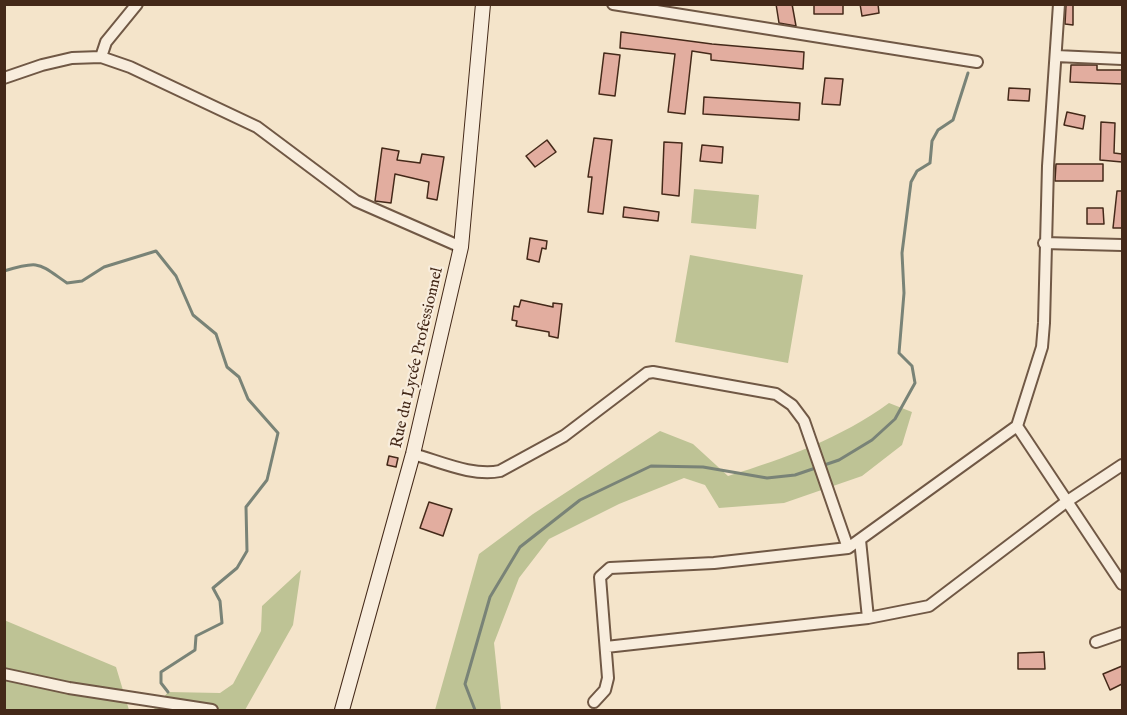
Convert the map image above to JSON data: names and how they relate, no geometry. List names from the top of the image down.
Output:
{
  "streets": {
    "main road": ["Rue du Lycée Professionnel"]
  }
}
